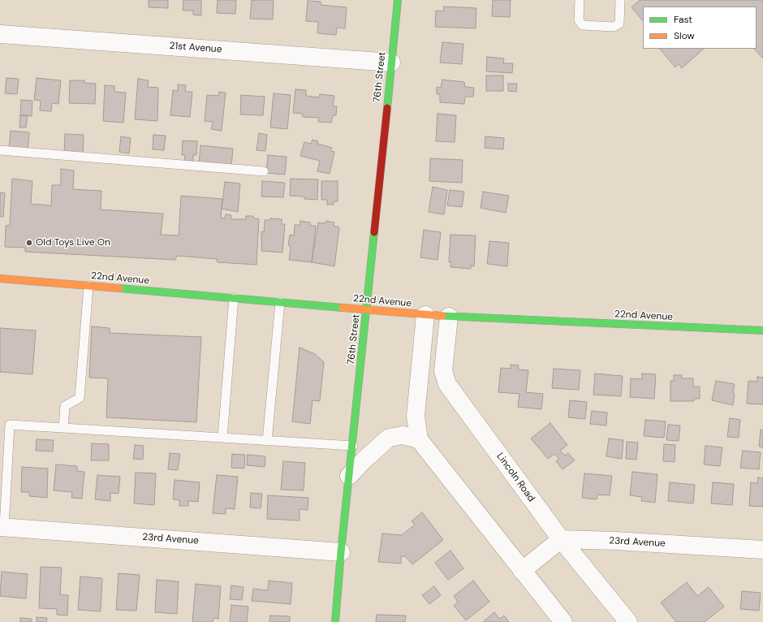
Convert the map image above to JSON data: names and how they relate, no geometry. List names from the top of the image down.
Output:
{
  "streets": {
    "street": [
      "21st Avenue",
      "76th Street",
      "22nd Avenue",
      "Lincoln Road",
      "23rd Avenue"
    ]
  },
  "crossings": [
    ["21st Avenue", "76th Street"],
    ["76th Street", "22nd Avenue"],
    ["76th Street", "23rd Avenue"],
    ["22nd Avenue", "Lincoln Road"],
    ["Lincoln Road", "23rd Avenue"]
  ],
  "places": ["Old Toys Live On"],
  "legend": ["Fast", "Slow"]
}
